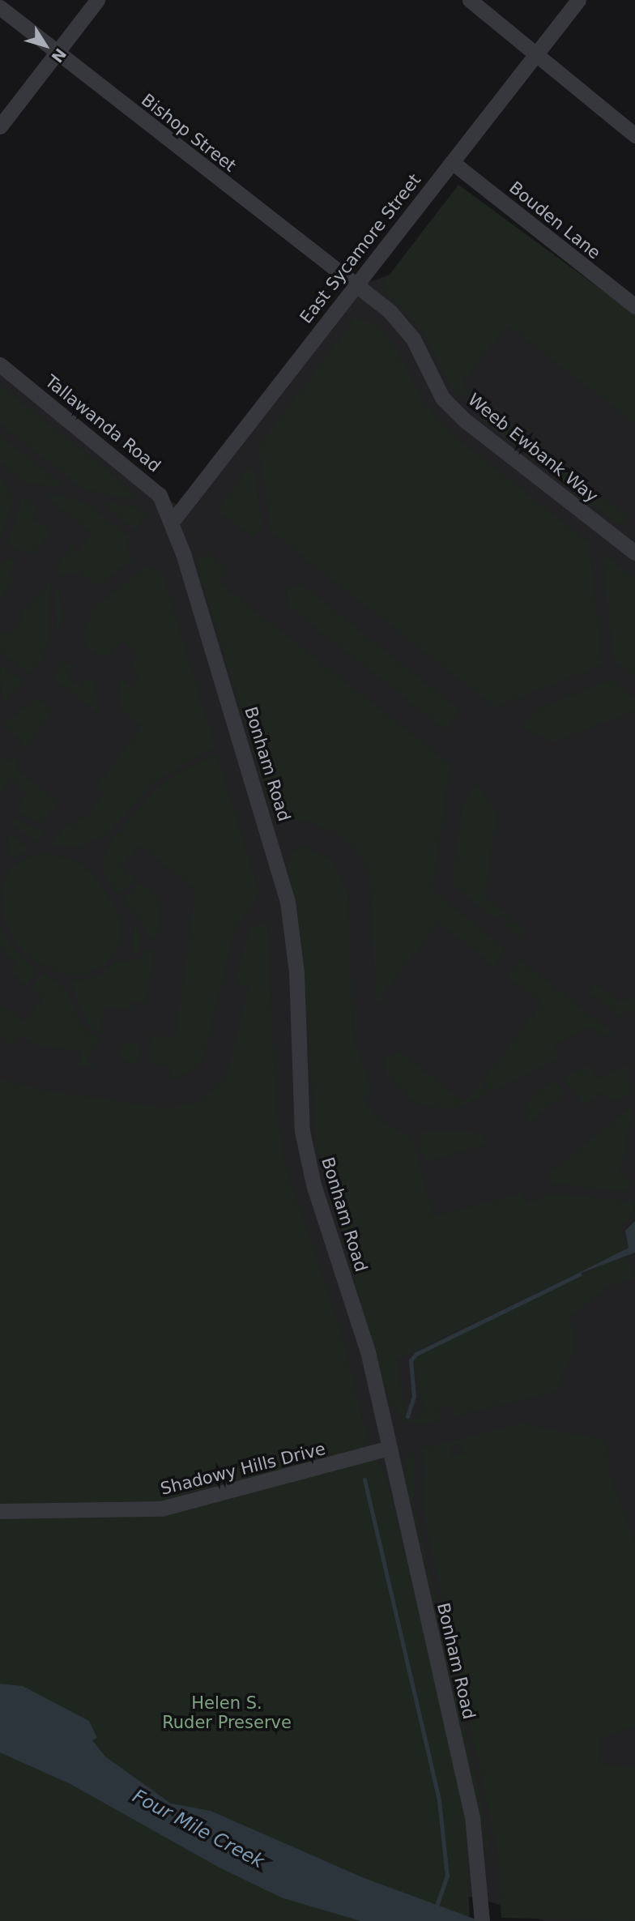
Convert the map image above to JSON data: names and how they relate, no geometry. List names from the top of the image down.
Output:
{
  "streets": {
    "street": [
      "Bishop Street",
      "Bouden Lane",
      "East Sycamore Street",
      "Tallawanda Road",
      "Weeb Ewbank Way",
      "Bonham Road",
      "Shadowy Hills Drive"
    ]
  },
  "crossings": [
    ["Bishop Street", "East Sycamore Street"],
    ["Bishop Street", "Weeb Ewbank Way"],
    ["Bouden Lane", "East Sycamore Street"],
    ["East Sycamore Street", "Tallawanda Road"],
    ["East Sycamore Street", "Weeb Ewbank Way"],
    ["East Sycamore Street", "Bonham Road"],
    ["Tallawanda Road", "Bonham Road"],
    ["Bonham Road", "Shadowy Hills Drive"]
  ],
  "water": ["Four Mile Creek"],
  "parks": ["Helen S. Ruder Preserve"],
  "north": "bottom right"
}
